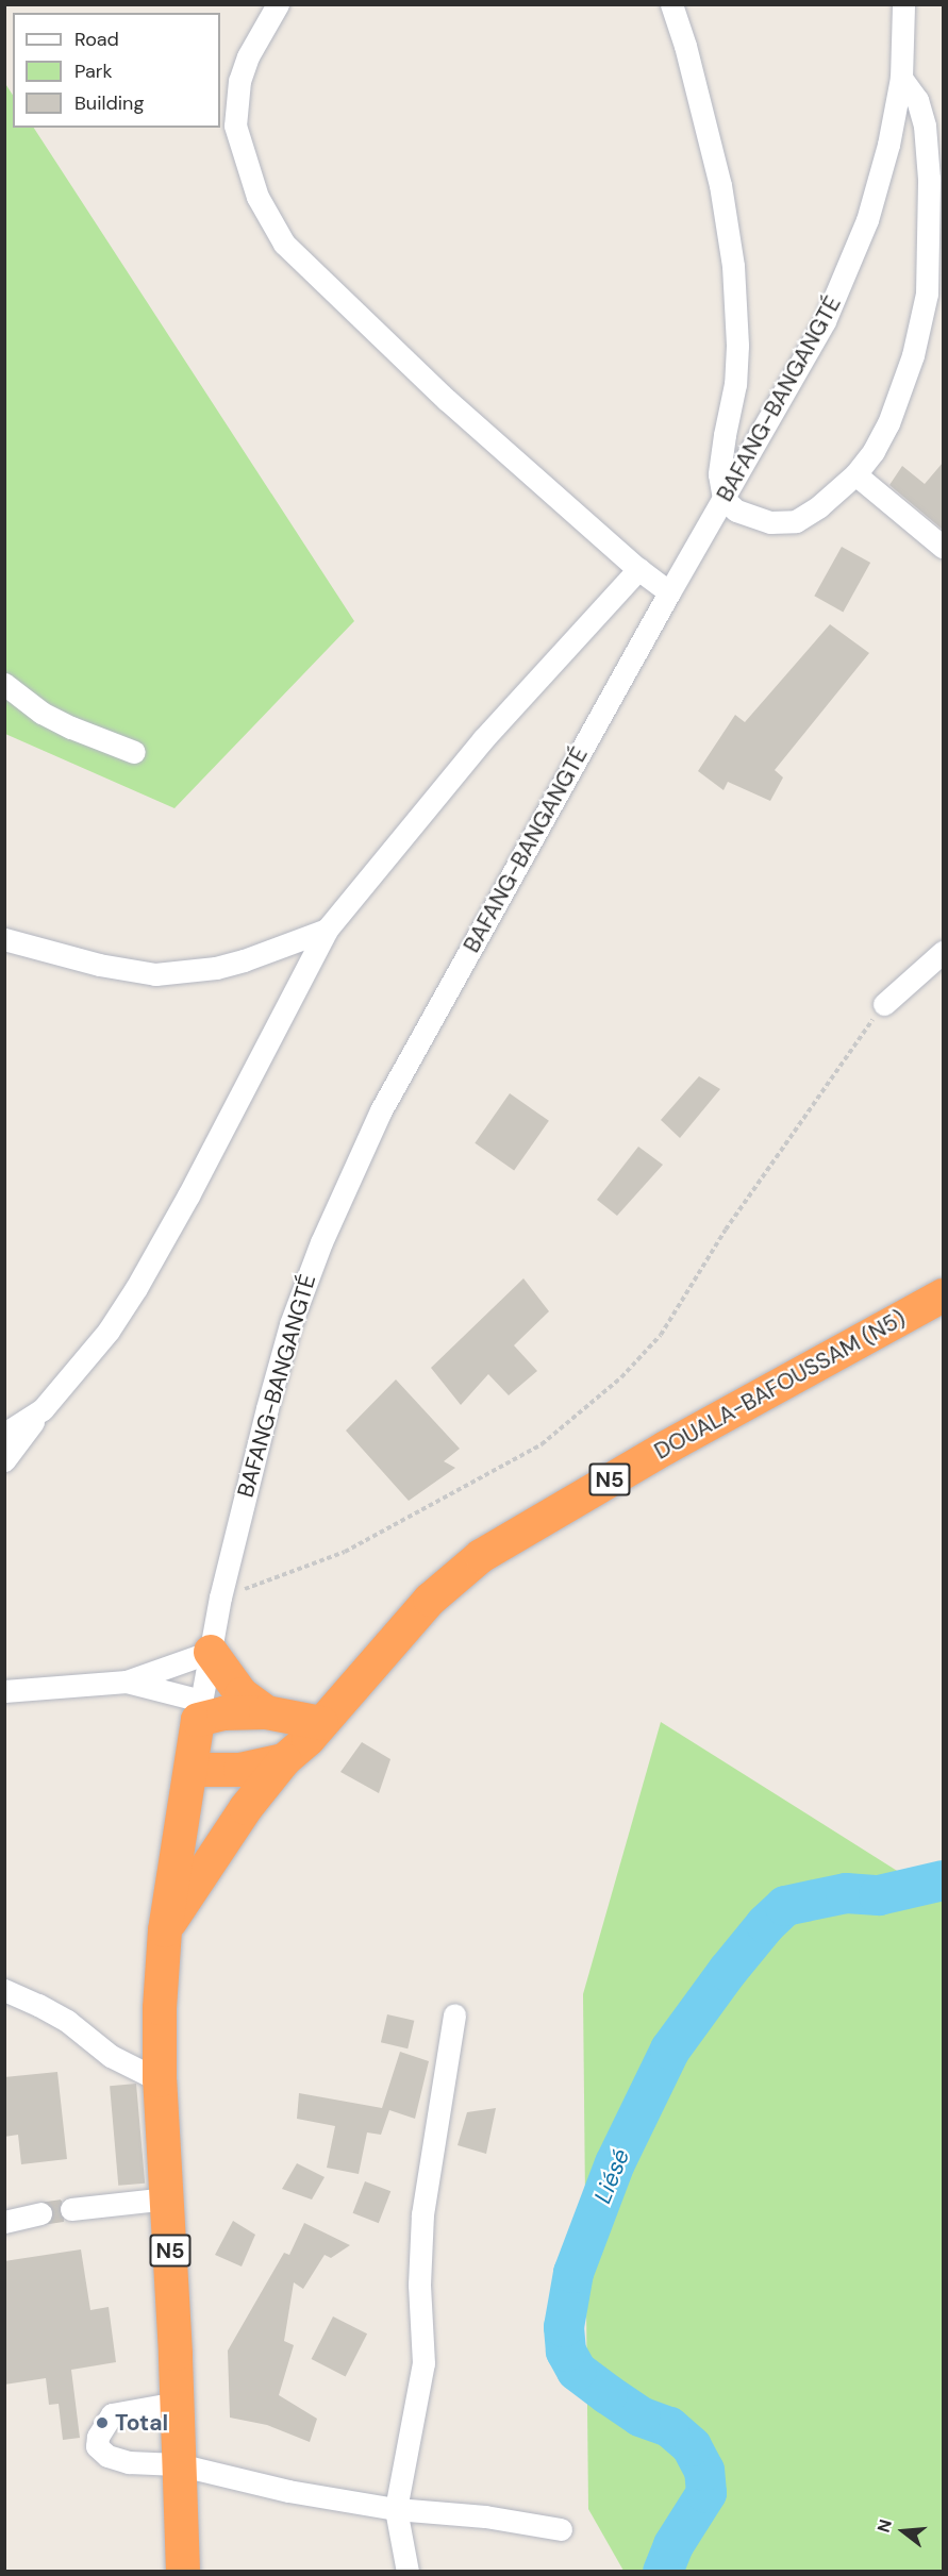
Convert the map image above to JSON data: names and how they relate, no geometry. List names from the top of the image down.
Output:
{
  "streets": {
    "highway": ["DOUALA-BAFOUSSAM (N5)", "N5"],
    "street": ["BAFANG-BANGANGTÉ"]
  },
  "crossings": [
    ["BAFANG-BANGANGTÉ", "N5"],
    ["DOUALA-BAFOUSSAM (N5)", "N5"]
  ],
  "water": ["Liésé"],
  "places": ["Total"],
  "legend": ["Road", "Park", "Building"],
  "north": "left"
}
